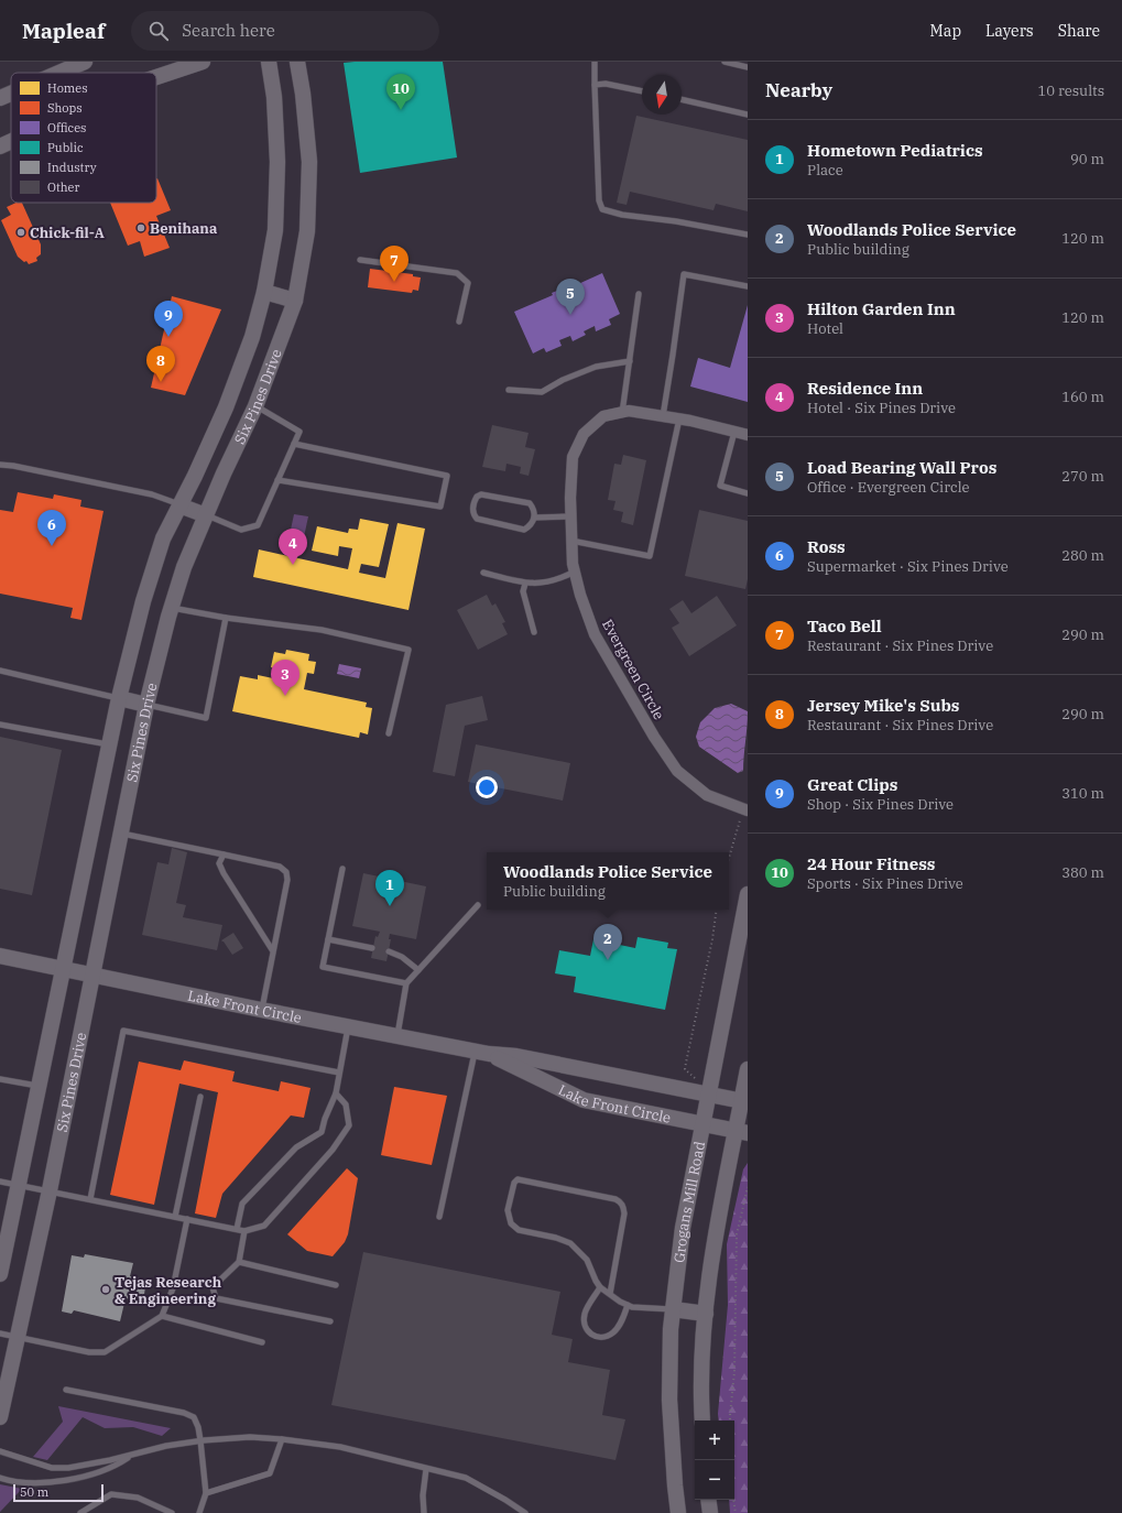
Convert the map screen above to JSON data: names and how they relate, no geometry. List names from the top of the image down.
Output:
{
  "streets": {
    "street": [
      "Six Pines Drive",
      "Evergreen Circle",
      "Lake Front Circle",
      "Grogans Mill Road"
    ]
  },
  "crossings": [
    ["Six Pines Drive", "Lake Front Circle"],
    ["Lake Front Circle", "Grogans Mill Road"]
  ],
  "places": ["Benihana", "Chick-fil-A", "Tejas Research & Engineering"],
  "legend": [
    "Homes",
    "Shops",
    "Offices",
    "Public",
    "Industry",
    "Other"
  ],
  "scale_bar": "50 m",
  "north": "bottom",
  "page": {
    "header": "Mapleaf",
    "search": "Search here",
    "nav": ["Map", "Layers", "Share"],
    "heading": ["Nearby", "10 results"],
    "pins": [
      "10",
      "7",
      "5",
      "9",
      "8",
      "6",
      "4",
      "3",
      "1",
      "2"
    ],
    "list": [
      {
        "mark": "1",
        "name": "Hometown Pediatrics",
        "note": "Place",
        "value": "90 m"
      },
      {
        "mark": "2",
        "name": "Woodlands Police Service",
        "note": "Public building",
        "value": "120 m"
      },
      {
        "mark": "3",
        "name": "Hilton Garden Inn",
        "note": "Hotel",
        "value": "120 m"
      },
      {
        "mark": "4",
        "name": "Residence Inn",
        "note": "Hotel · Six Pines Drive",
        "value": "160 m"
      },
      {
        "mark": "5",
        "name": "Load Bearing Wall Pros",
        "note": "Office · Evergreen Circle",
        "value": "270 m"
      },
      {
        "mark": "6",
        "name": "Ross",
        "note": "Supermarket · Six Pines Drive",
        "value": "280 m"
      },
      {
        "mark": "7",
        "name": "Taco Bell",
        "note": "Restaurant · Six Pines Drive",
        "value": "290 m"
      },
      {
        "mark": "8",
        "name": "Jersey Mike's Subs",
        "note": "Restaurant · Six Pines Drive",
        "value": "290 m"
      },
      {
        "mark": "9",
        "name": "Great Clips",
        "note": "Shop · Six Pines Drive",
        "value": "310 m"
      },
      {
        "mark": "10",
        "name": "24 Hour Fitness",
        "note": "Sports · Six Pines Drive",
        "value": "380 m"
      }
    ],
    "popup": ["Woodlands Police Service", "Public building"],
    "map_buttons": ["+", "−"],
    "scale": "50 m"
  }
}
